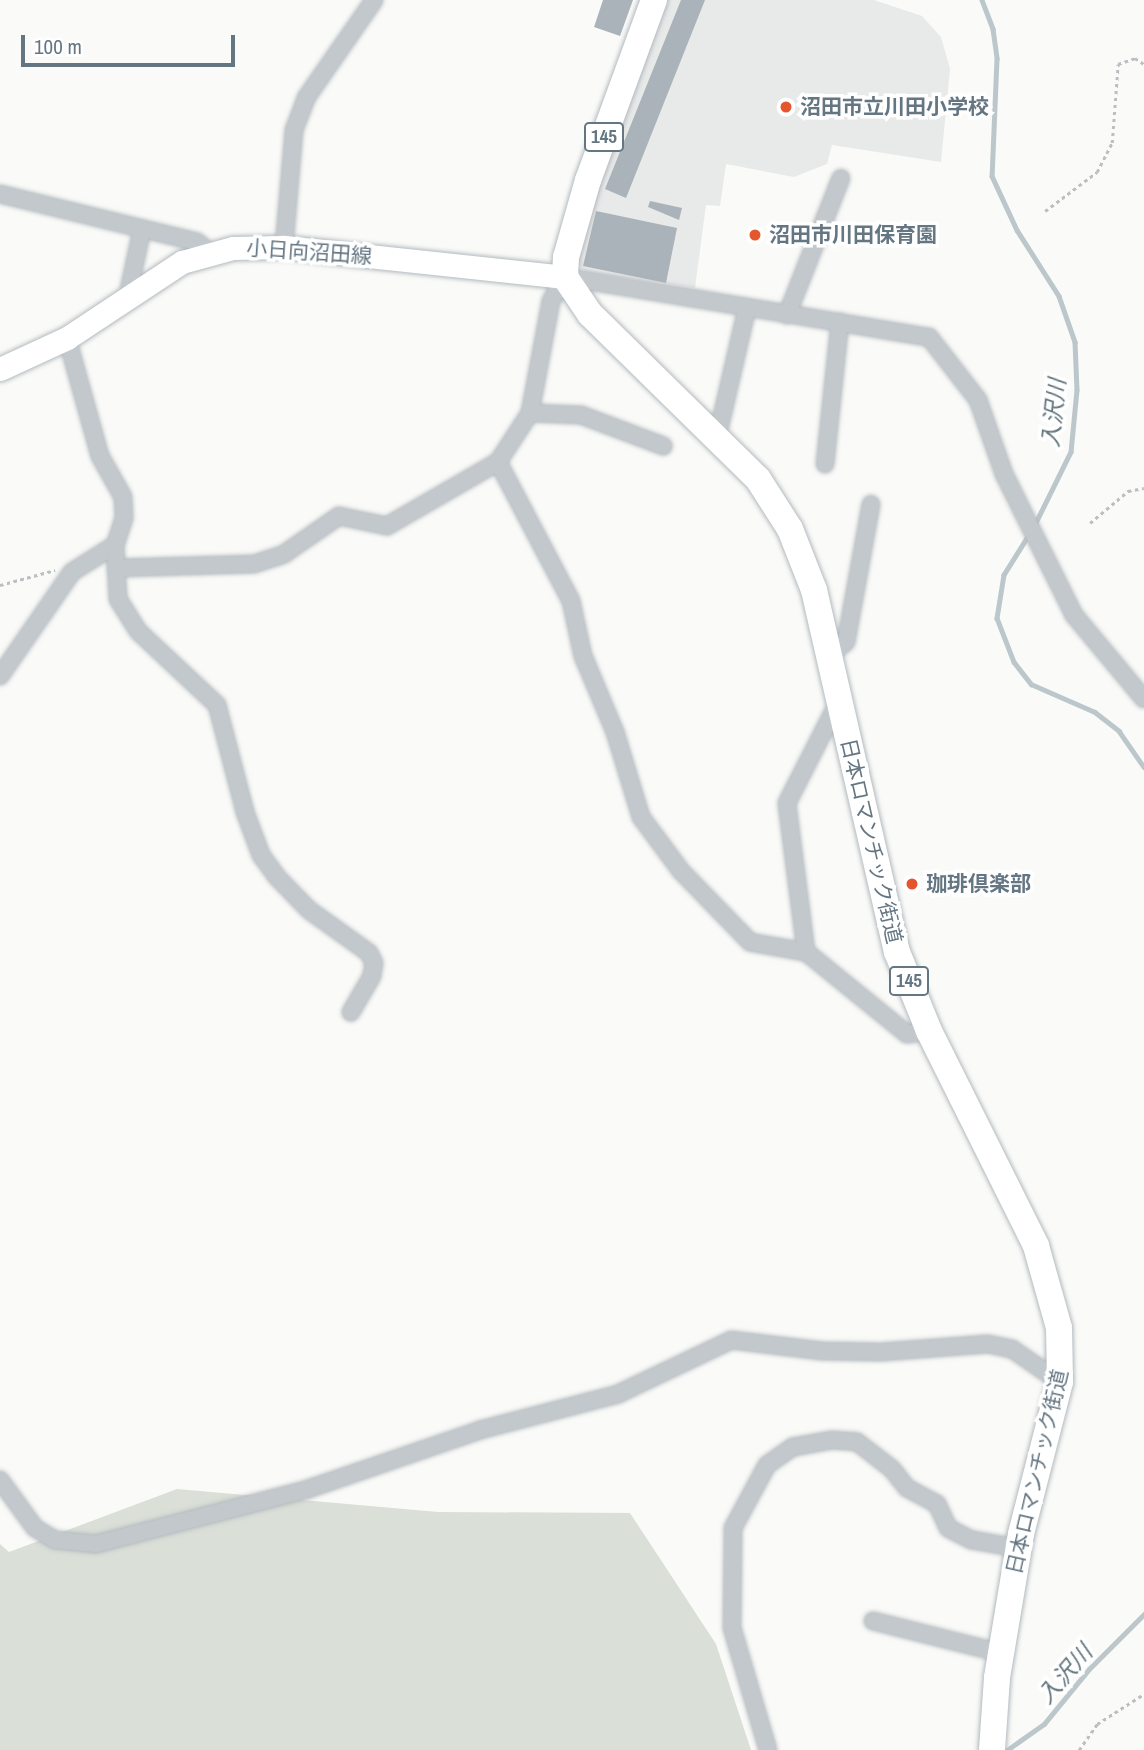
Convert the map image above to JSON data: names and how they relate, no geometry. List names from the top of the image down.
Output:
{
  "streets": {
    "highway": ["145", "日本ロマンチック街道"],
    "main road": ["小日向沼田線"]
  },
  "crossings": [
    ["145", "小日向沼田線"],
    ["145", "日本ロマンチック街道"],
    ["小日向沼田線", "日本ロマンチック街道"]
  ],
  "water": ["入沢川"],
  "places": ["沼田市立川田小学校", "沼田市川田保育園", "珈琲倶楽部"],
  "scale_bar": "100 m"
}
